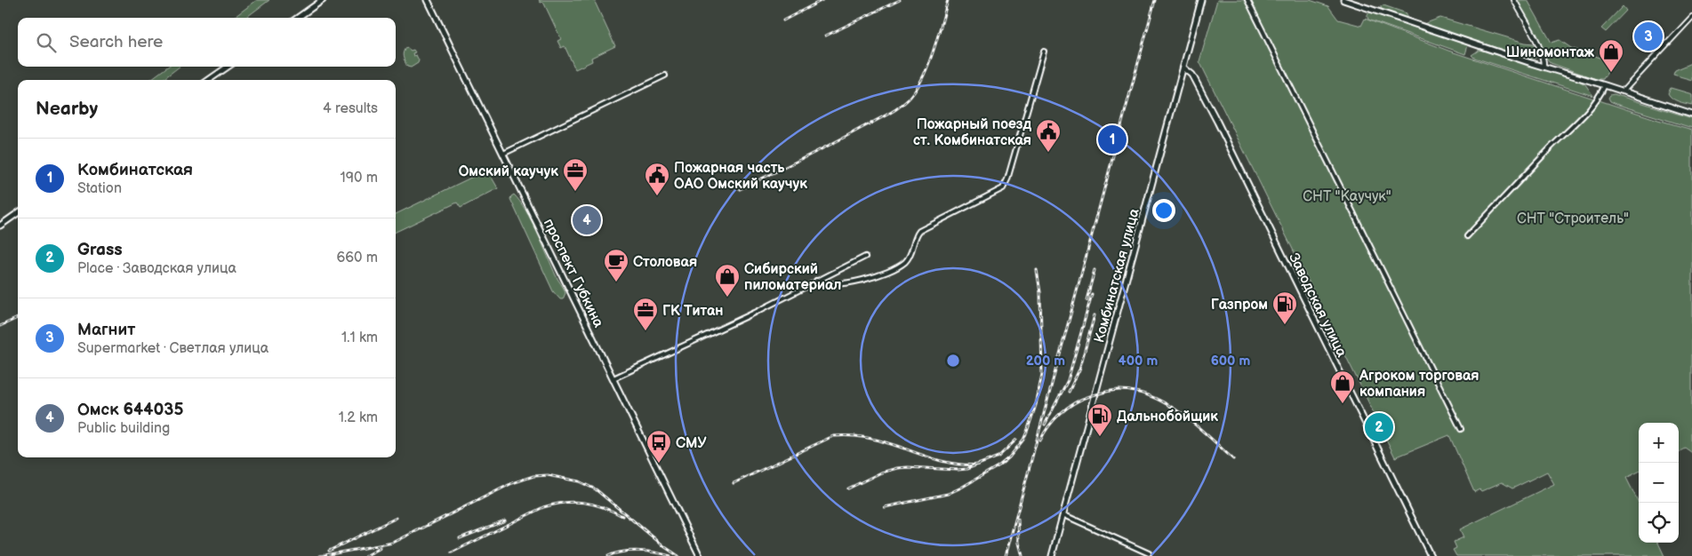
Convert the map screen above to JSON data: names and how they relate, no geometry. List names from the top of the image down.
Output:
{
  "streets": {
    "main road": ["проспект Губкина", "Комбинатская улица", "Заводская улица"]
  },
  "crossings": [
    ["Комбинатская улица", "Заводская улица"]
  ],
  "parks": ["СНТ \"Каучук\"", "СНТ \"Строитель\""],
  "places": {
    "shop": ["Шиномонтаж", "Сибирский пиломатериал", "Агроком торговая компания"],
    "public building": ["Пожарный поезд ст. Комбинатская", "Пожарная часть ОАО Омский каучук"],
    "office": ["Омский каучук", "ГК Титан"],
    "cafe": ["Столовая"],
    "fuel station": ["Газпром", "Дальнобойщик"],
    "bus stop": ["СМУ"]
  },
  "page": {
    "search": "Search here",
    "pins": [
      "3",
      "1",
      "4",
      "2"
    ],
    "heading": ["Nearby", "4 results"],
    "list": [
      {
        "mark": "1",
        "name": "Комбинатская",
        "note": "Station",
        "value": "190 m"
      },
      {
        "mark": "2",
        "name": "Grass",
        "note": "Place · Заводская улица",
        "value": "660 m"
      },
      {
        "mark": "3",
        "name": "Магнит",
        "note": "Supermarket · Светлая улица",
        "value": "1.1 km"
      },
      {
        "mark": "4",
        "name": "Омск 644035",
        "note": "Public building",
        "value": "1.2 km"
      }
    ],
    "map_buttons": ["+", "−"]
  },
  "rings": ["200 m", "400 m", "600 m"]
}
